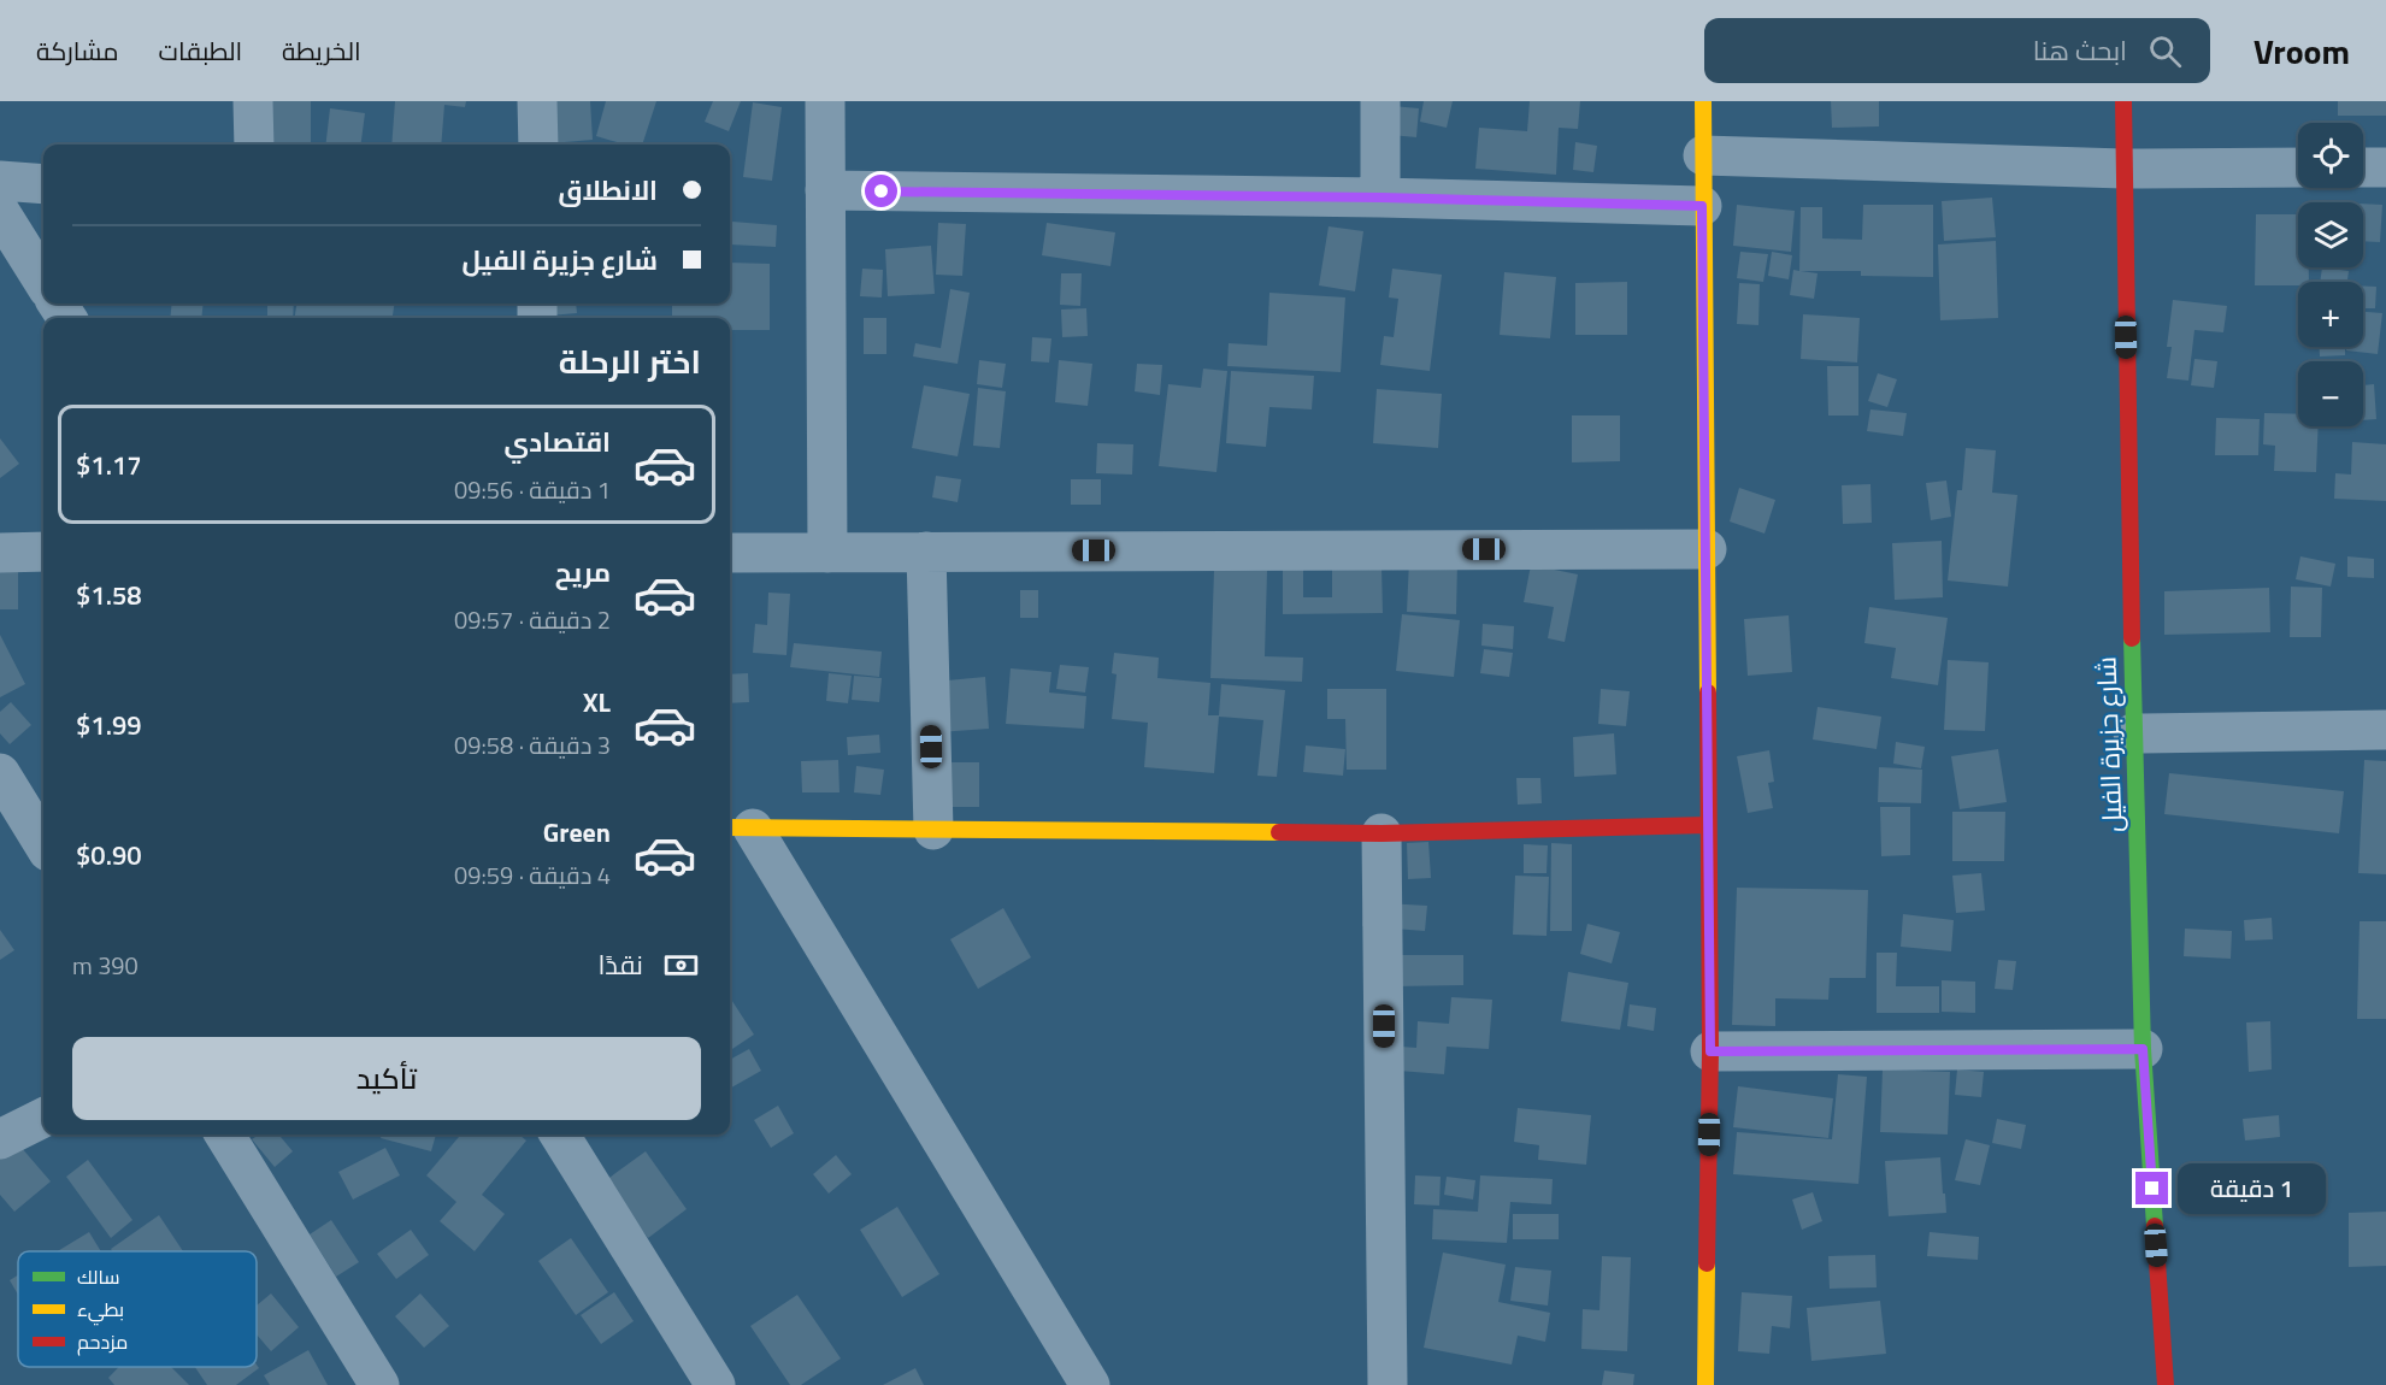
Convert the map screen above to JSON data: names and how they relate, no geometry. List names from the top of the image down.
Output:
{
  "streets": {
    "street": ["شارع جزيرة الفيل"]
  },
  "legend": ["سالك", "بطيء", "مزدحم"],
  "page": {
    "header": "Vroom",
    "search": "ابحث هنا",
    "nav": ["الخريطة", "الطبقات", "مشاركة"],
    "map_buttons": ["+", "−"],
    "banner": ["الانطلاق", "شارع جزيرة الفيل"],
    "heading": "اختر الرحلة",
    "list": [
      {
        "name": "اقتصادي",
        "note": "1 دقيقة · 09:56",
        "value": "$1.17"
      },
      {
        "name": "مريح",
        "note": "2 دقيقة · 09:57",
        "value": "$1.58"
      },
      {
        "name": "XL",
        "note": "3 دقيقة · 09:58",
        "value": "$1.99"
      },
      {
        "name": "Green",
        "note": "4 دقيقة · 09:59",
        "value": "$0.90"
      }
    ],
    "pay": ["نقدًا", "390 m"],
    "buttons": "تأكيد",
    "bubble": "1 دقيقة"
  }
}
